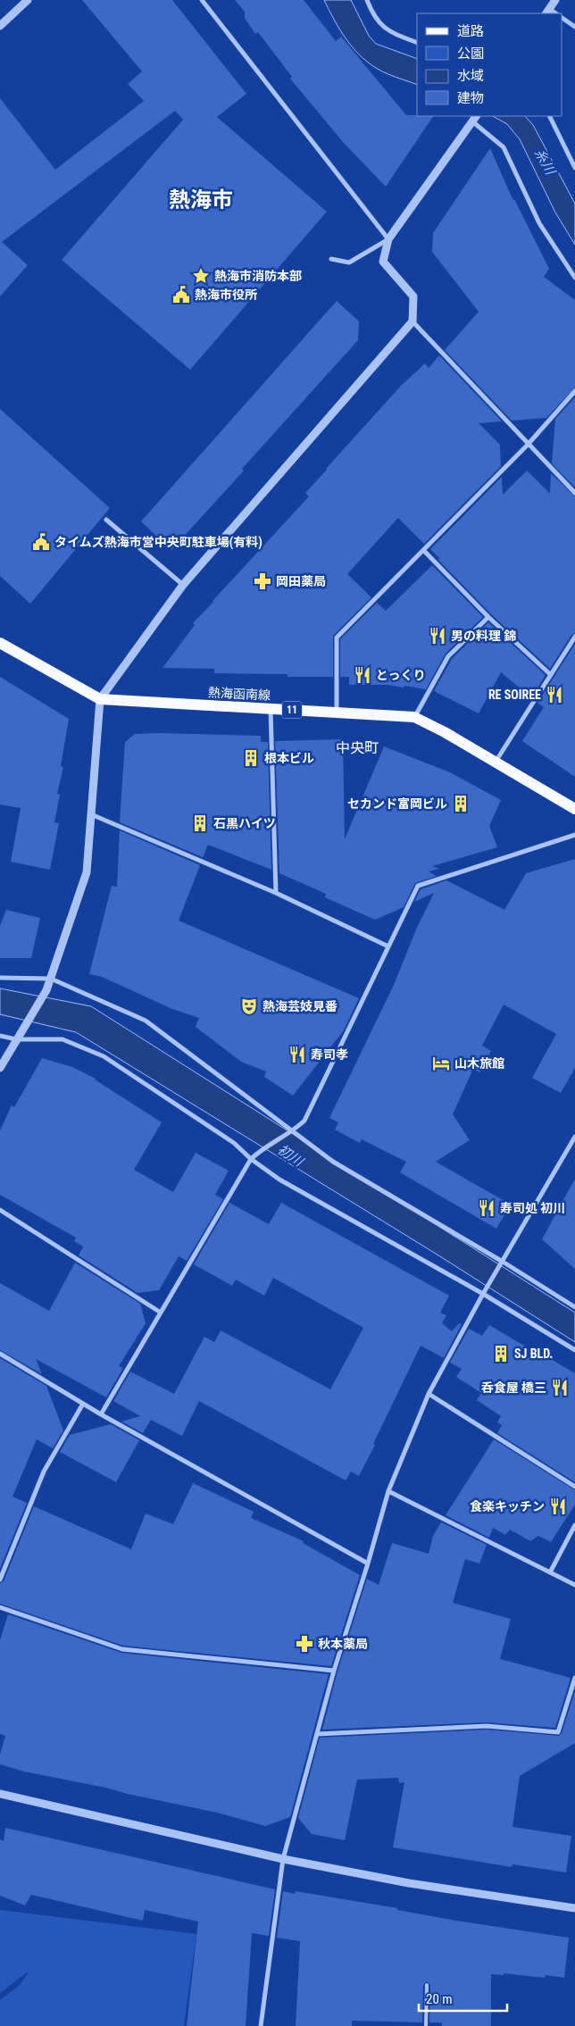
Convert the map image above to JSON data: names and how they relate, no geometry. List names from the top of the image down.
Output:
{
  "streets": {
    "main road": ["熱海函南線", "11"]
  },
  "districts": ["熱海市", "中央町"],
  "water": ["糸川", "初川"],
  "places": {
    "place": ["熱海市消防本部"],
    "public building": ["熱海市役所", "タイムズ熱海市営中央町駐車場(有料)"],
    "pharmacy": ["岡田薬局", "秋本薬局"],
    "restaurant": [
      "男の料理 錦",
      "とっくり",
      "RE SOIREE",
      "寿司孝",
      "寿司処 初川",
      "呑食屋 橋三",
      "食楽キッチン"
    ],
    "building": [
      "根本ビル",
      "セカンド富岡ビル",
      "石黒ハイツ",
      "SJ BLD."
    ],
    "theatre": ["熱海芸妓見番"],
    "hotel": ["山木旅館"]
  },
  "legend": [
    "道路",
    "公園",
    "水域",
    "建物"
  ],
  "scale_bar": "20 m"
}
